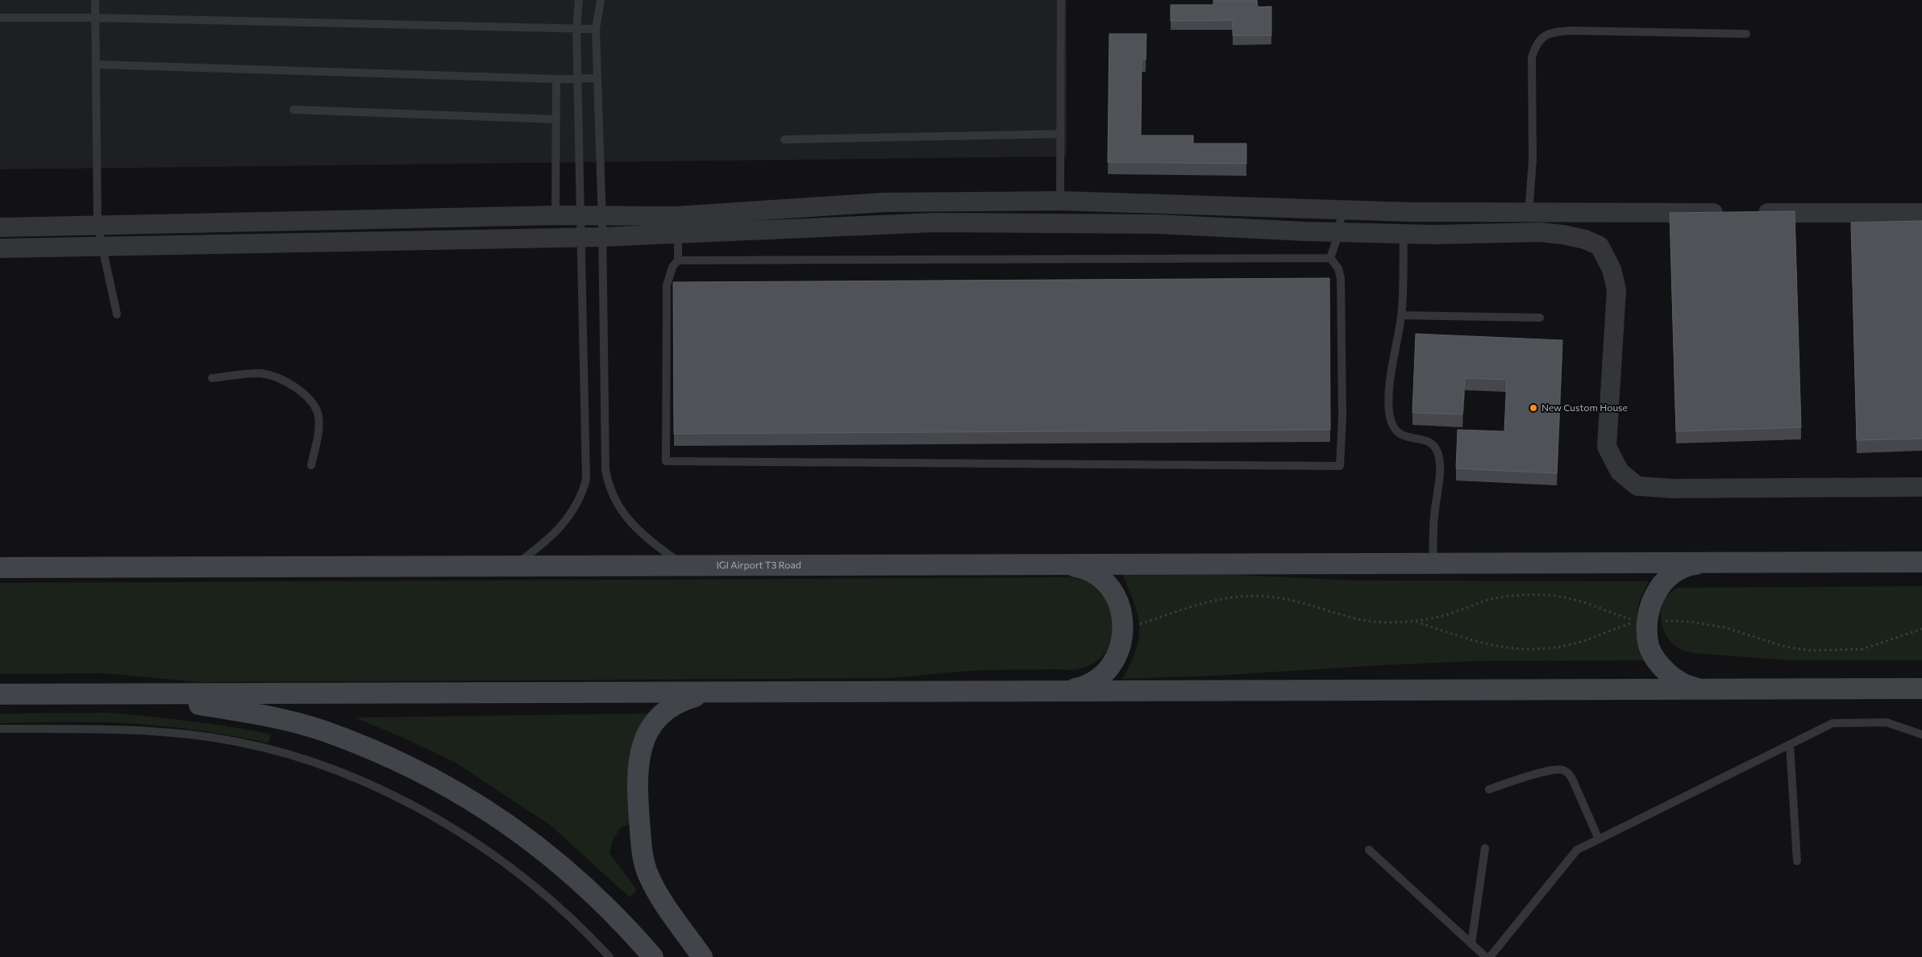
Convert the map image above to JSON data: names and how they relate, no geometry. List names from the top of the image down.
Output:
{
  "streets": {
    "main road": ["IGI Airport T3 Road"]
  },
  "places": ["New Custom House"]
}
